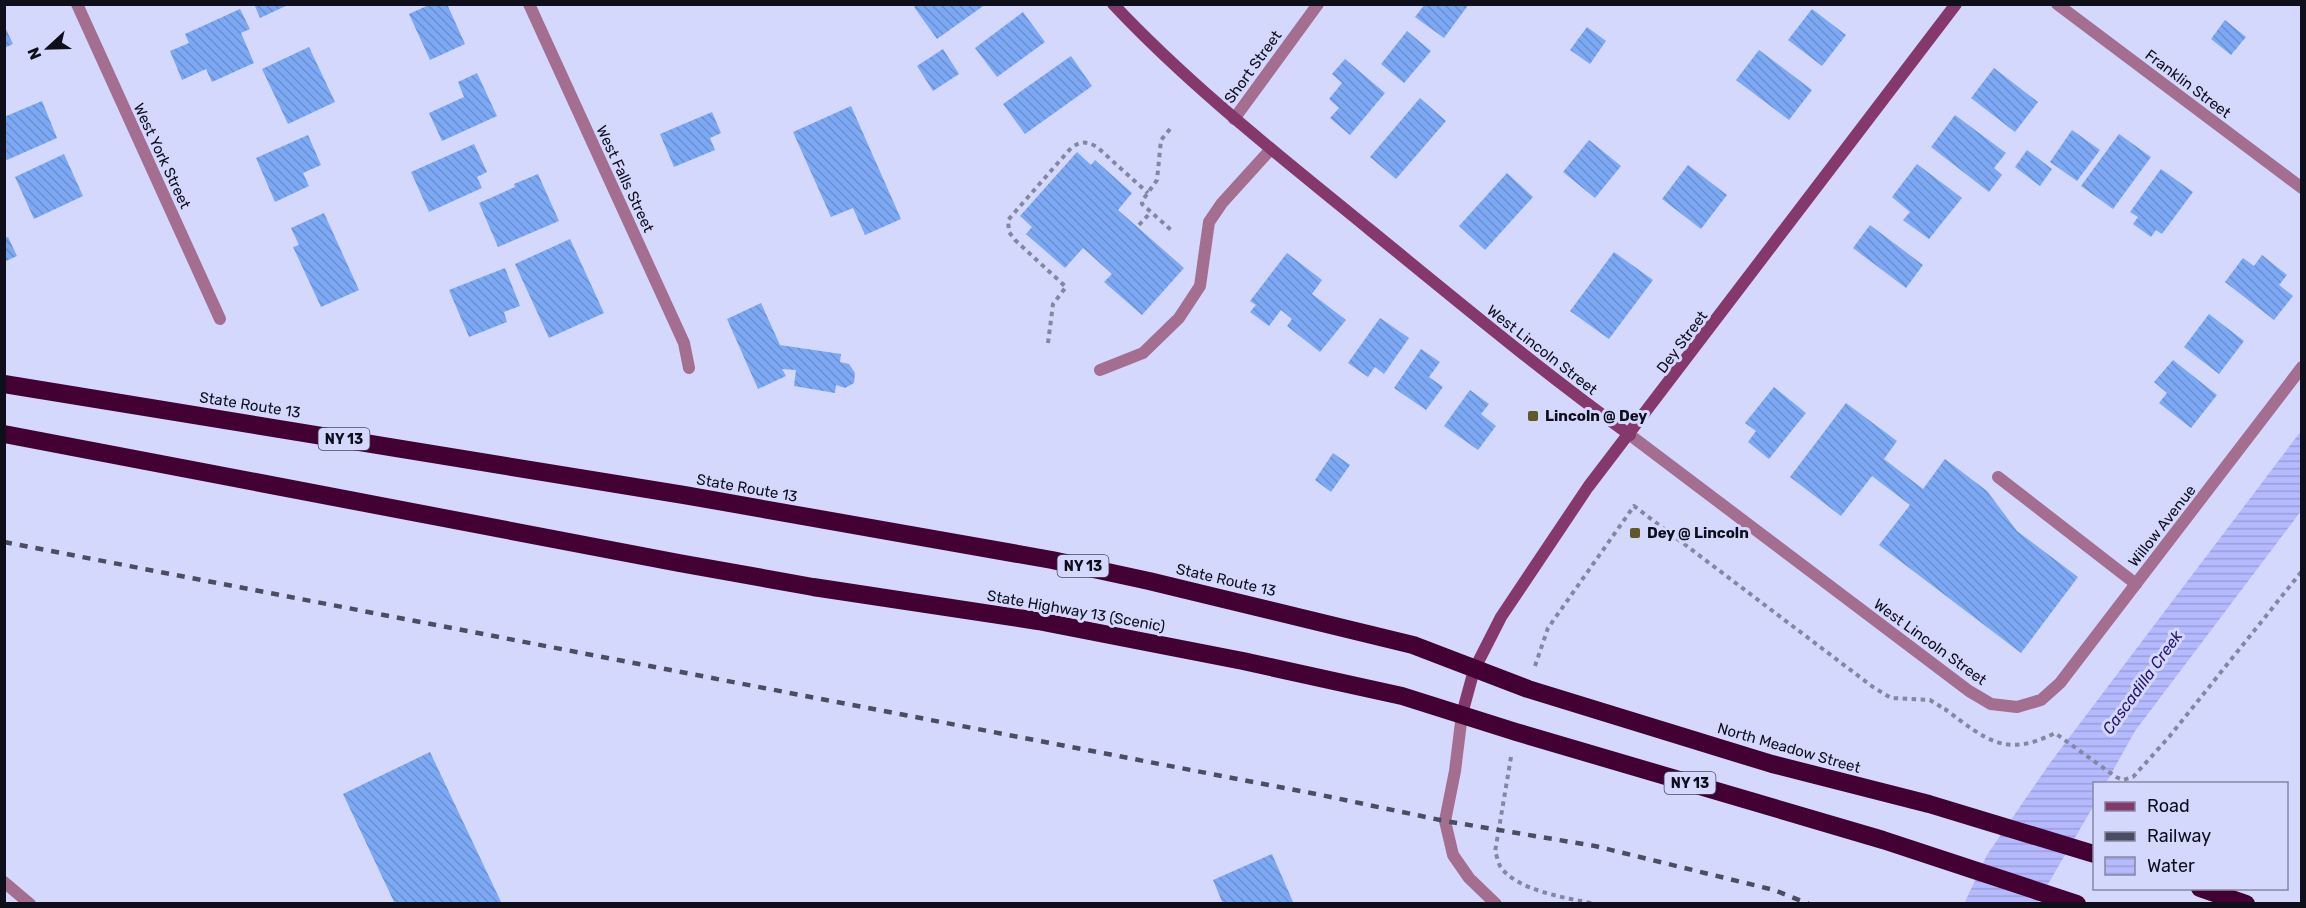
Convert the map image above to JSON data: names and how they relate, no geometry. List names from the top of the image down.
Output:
{
  "streets": {
    "highway": [
      "State Route 13",
      "NY 13",
      "State Highway 13 (Scenic)",
      "North Meadow Street"
    ],
    "street": [
      "Short Street",
      "Franklin Street",
      "West York Street",
      "West Falls Street",
      "Dey Street",
      "West Lincoln Street",
      "Willow Avenue"
    ]
  },
  "crossings": [
    ["Short Street", "West Lincoln Street"],
    ["Dey Street", "West Lincoln Street"],
    ["Dey Street", "State Route 13"],
    ["Dey Street", "NY 13"],
    ["Dey Street", "State Highway 13 (Scenic)"],
    ["Dey Street", "North Meadow Street"],
    ["West Lincoln Street", "Willow Avenue"],
    ["State Route 13", "North Meadow Street"],
    ["NY 13", "State Highway 13 (Scenic)"]
  ],
  "water": ["Cascadilla Creek"],
  "places": {
    "transit": ["Lincoln @ Dey", "Dey @ Lincoln"]
  },
  "legend": ["Road", "Railway", "Water"],
  "north": "left"
}
